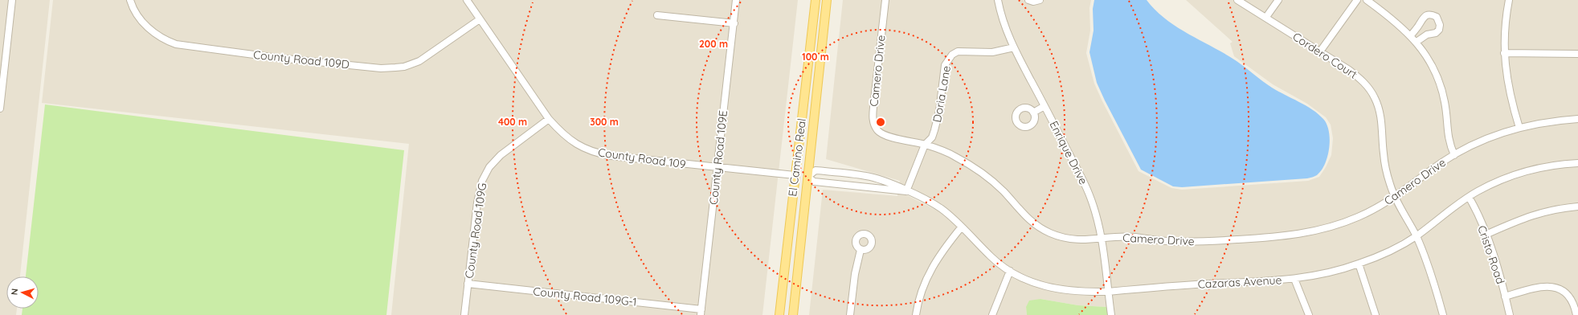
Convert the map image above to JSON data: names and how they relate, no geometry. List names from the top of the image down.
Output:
{
  "streets": {
    "main road": ["El Camino Real"],
    "street": [
      "Cordero Court",
      "County Road 109D",
      "Camero Drive",
      "Doria Lane",
      "Enrique Drive",
      "County Road 109E",
      "County Road 109",
      "County Road 109G",
      "Cristo Road",
      "Cazaras Avenue",
      "County Road 109G-1"
    ]
  },
  "crossings": [
    ["Cordero Court", "Camero Drive"],
    ["Cordero Court", "Cazaras Avenue"],
    ["County Road 109D", "County Road 109"],
    ["Camero Drive", "Doria Lane"],
    ["Camero Drive", "Enrique Drive"],
    ["Doria Lane", "Enrique Drive"],
    ["Doria Lane", "Cazaras Avenue"],
    ["Enrique Drive", "Cazaras Avenue"],
    ["County Road 109E", "County Road 109"],
    ["County Road 109E", "County Road 109G-1"],
    ["El Camino Real", "County Road 109"],
    ["El Camino Real", "Cazaras Avenue"],
    ["County Road 109", "County Road 109G"],
    ["County Road 109G", "County Road 109G-1"],
    ["Cristo Road", "Cazaras Avenue"]
  ],
  "north": "left",
  "rings": [
    "200 m",
    "100 m",
    "300 m",
    "400 m"
  ]
}
